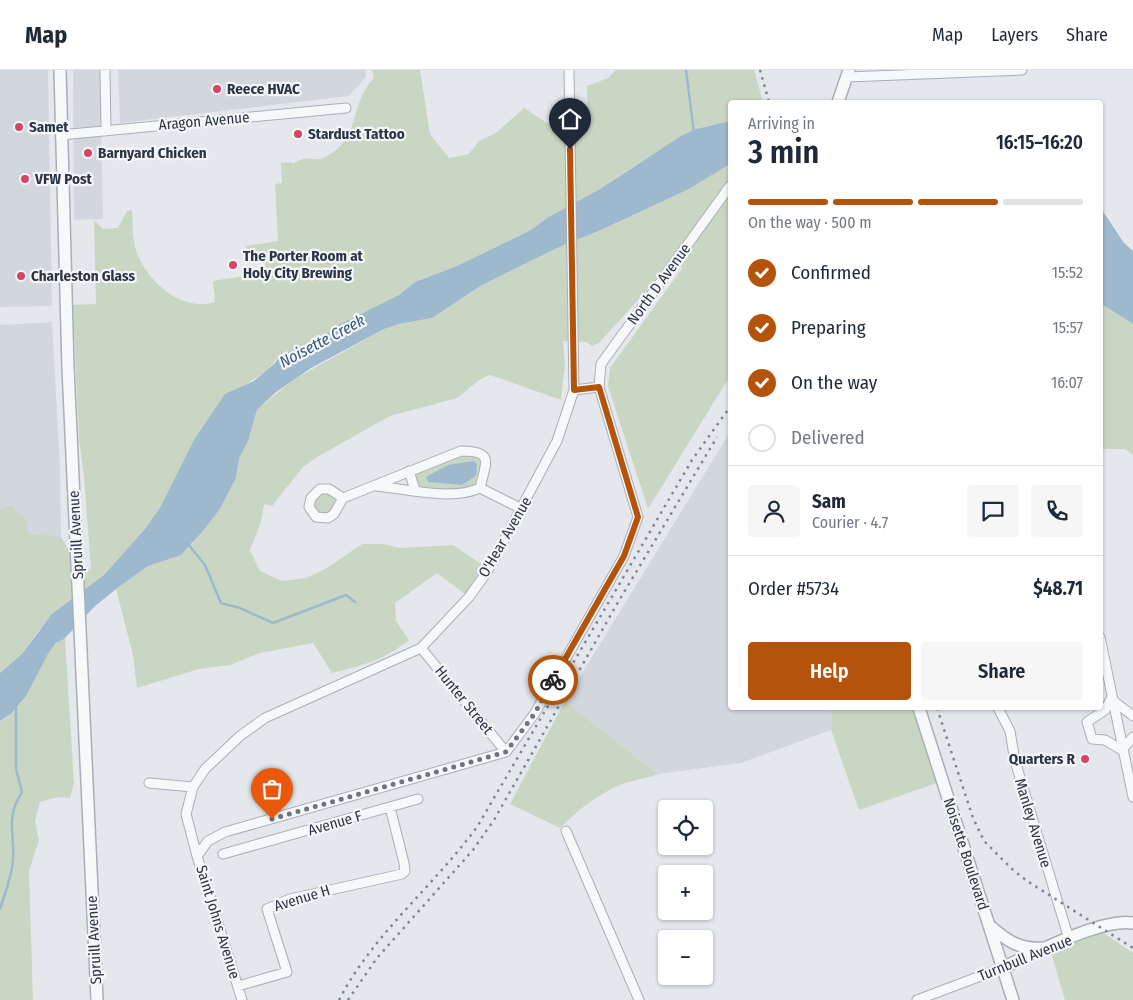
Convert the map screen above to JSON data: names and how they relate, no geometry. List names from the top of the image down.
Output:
{
  "streets": {
    "street": [
      "Aragon Avenue",
      "North D Avenue",
      "Spruill Avenue",
      "O'Hear Avenue",
      "Hunter Street",
      "Avenue F",
      "Manley Avenue",
      "Noisette Boulevard",
      "Avenue H",
      "Saint Johns Avenue",
      "Turnbull Avenue"
    ]
  },
  "crossings": [
    ["Aragon Avenue", "Spruill Avenue"],
    ["O'Hear Avenue", "Hunter Street"],
    ["O'Hear Avenue", "Saint Johns Avenue"],
    ["Hunter Street", "Saint Johns Avenue"],
    ["Avenue F", "Avenue H"],
    ["Manley Avenue", "Turnbull Avenue"],
    ["Noisette Boulevard", "Turnbull Avenue"],
    ["Avenue H", "Saint Johns Avenue"]
  ],
  "water": ["Noisette Creek"],
  "places": [
    "Reece HVAC",
    "Samet",
    "Stardust Tattoo",
    "Barnyard Chicken",
    "VFW Post",
    "The Porter Room at Holy City Brewing",
    "Charleston Glass",
    "Quarters R"
  ],
  "page": {
    "header": "Map",
    "nav": ["Map", "Layers", "Share"],
    "heading": ["3 min", "Arriving in", "16:15–16:20"],
    "panel": [
      "Sam",
      "Courier · 4.7",
      "Order #5734",
      "$48.71"
    ],
    "bar": "On the way · 500 m",
    "list": [
      ["Confirmed", "15:52"],
      ["Preparing", "15:57"],
      ["On the way", "16:07"],
      "Delivered"
    ],
    "buttons": ["Help", "Share"],
    "map_buttons": ["+", "−"]
  }
}
